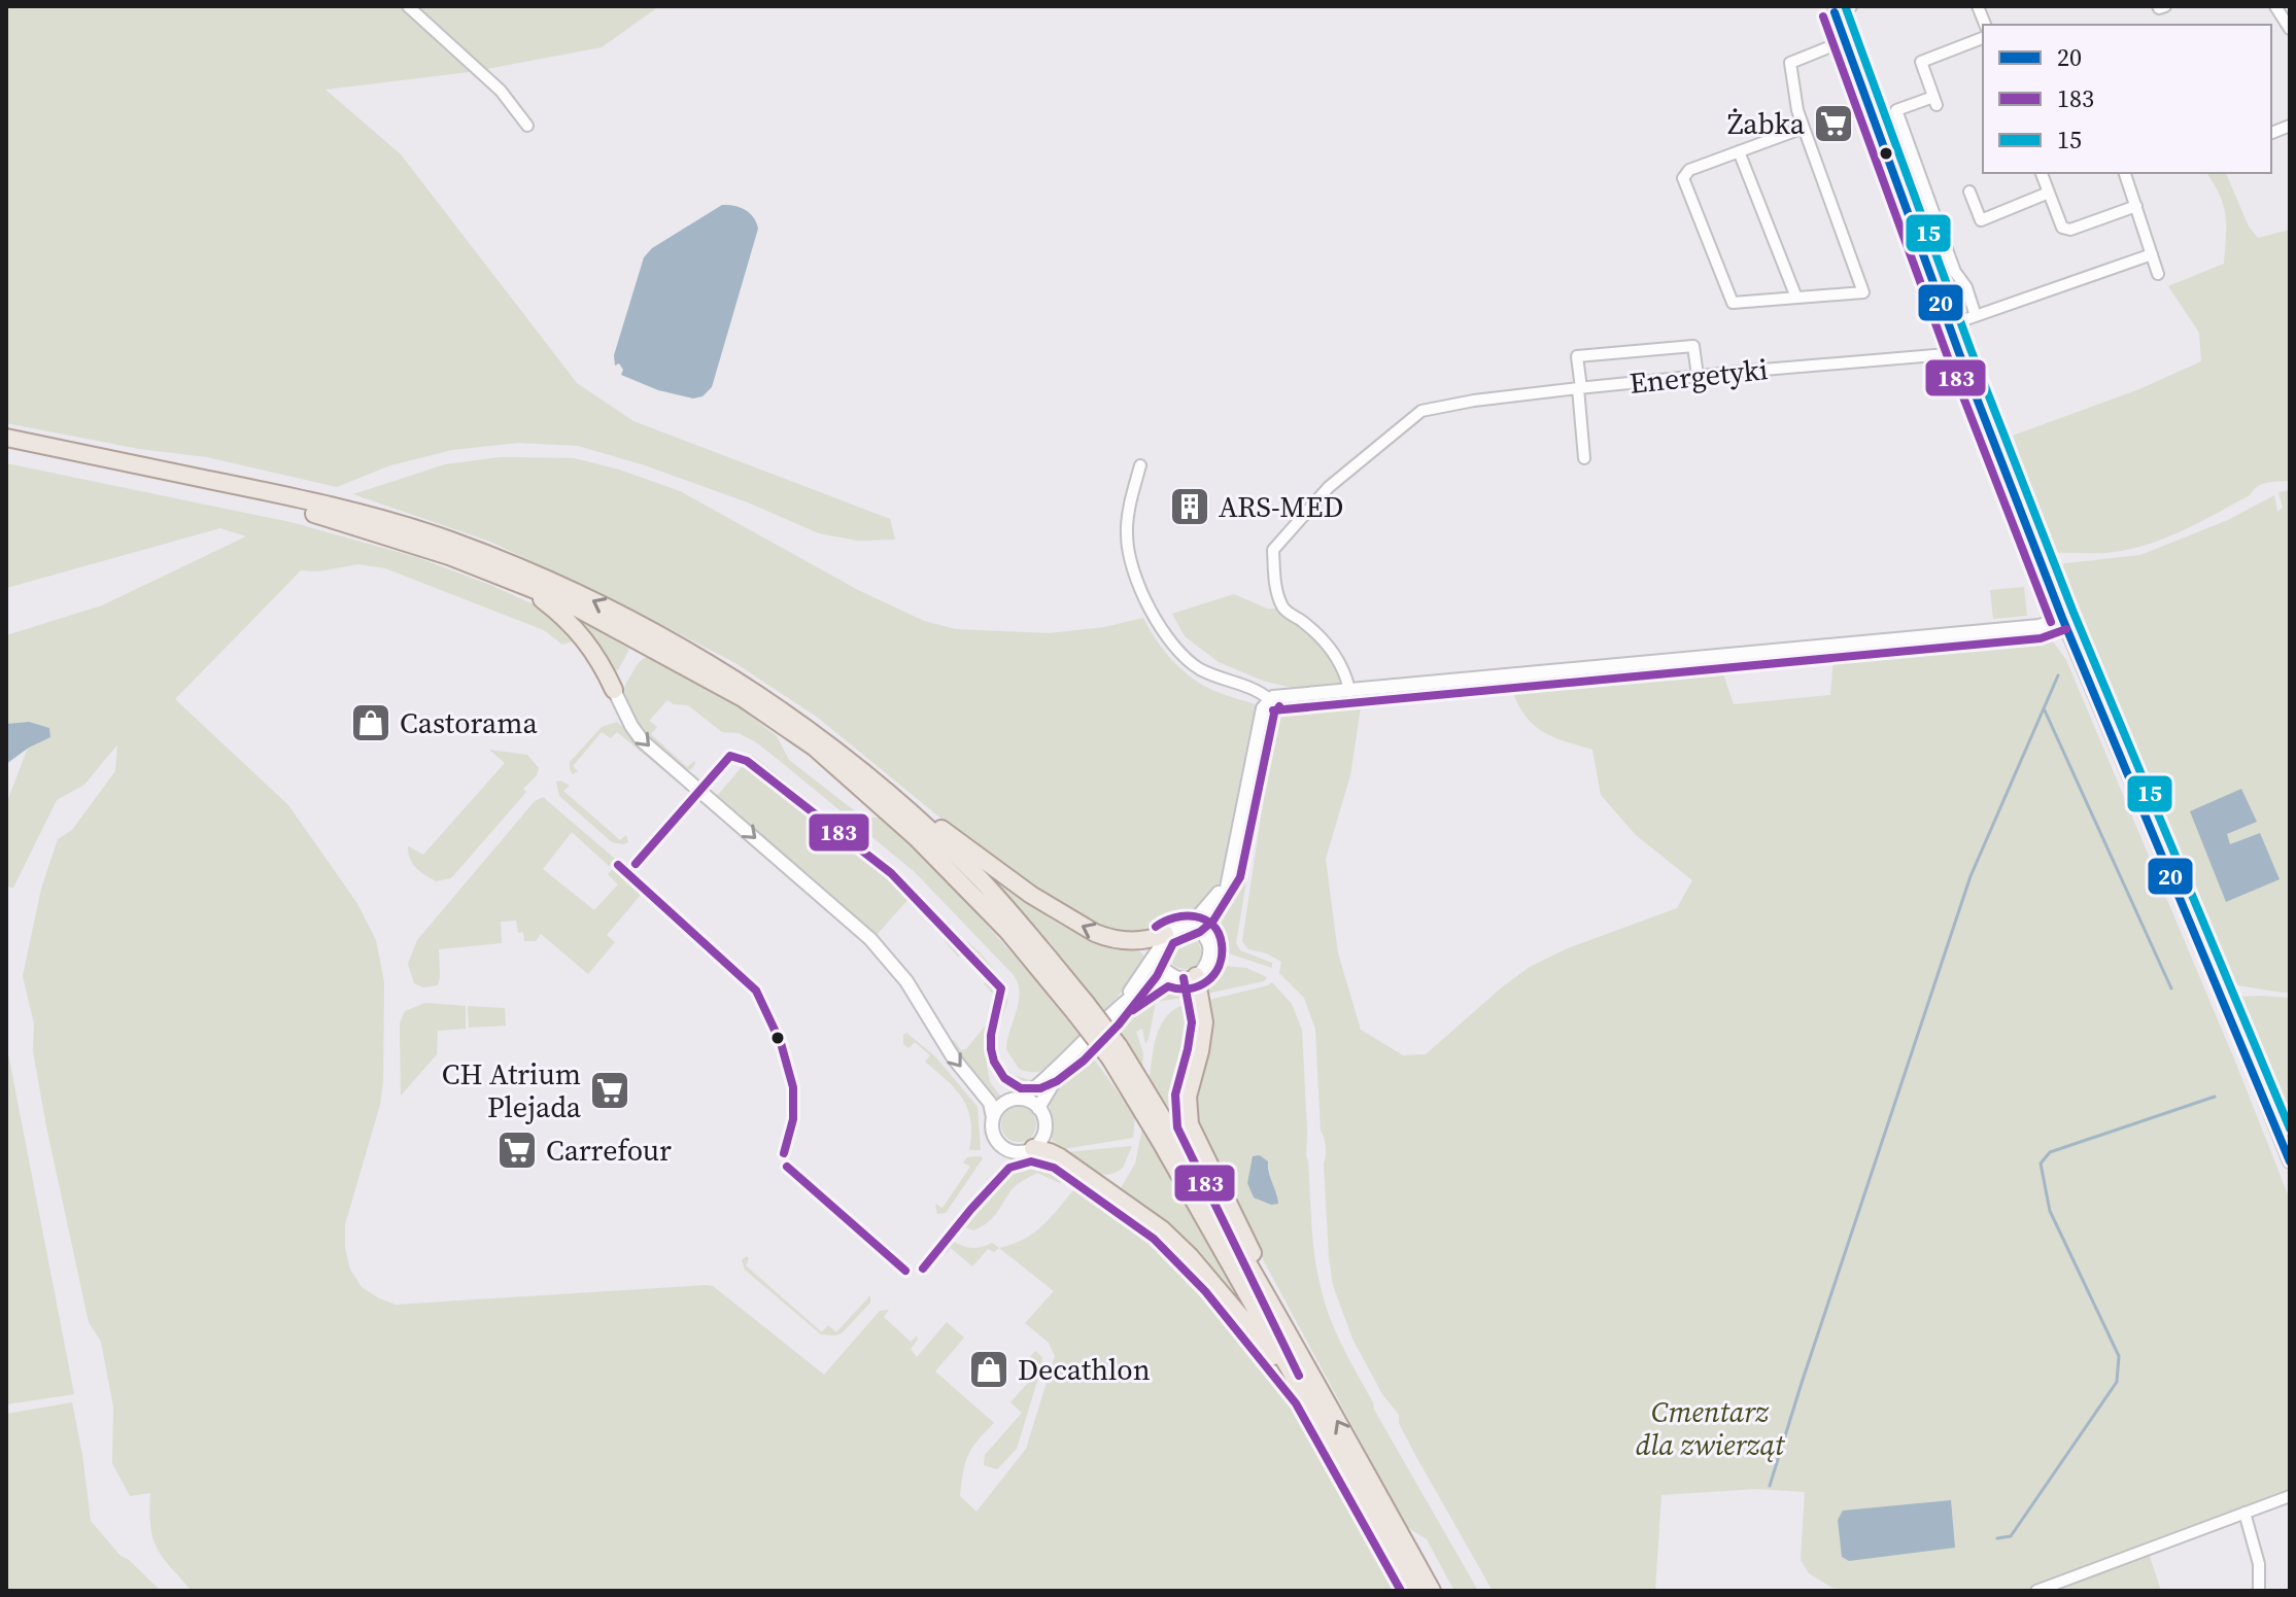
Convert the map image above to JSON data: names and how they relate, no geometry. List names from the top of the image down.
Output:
{
  "streets": {
    "street": ["Energetyki"]
  },
  "parks": ["Cmentarz dla zwierząt"],
  "places": {
    "supermarket": ["Żabka", "CH Atrium Plejada", "Carrefour"],
    "building": ["ARS-MED"],
    "shop": ["Castorama", "Decathlon"]
  },
  "lines": ["transit line 15", "transit line 20", "transit line 183"],
  "legend": ["20", "183", "15"]
}
